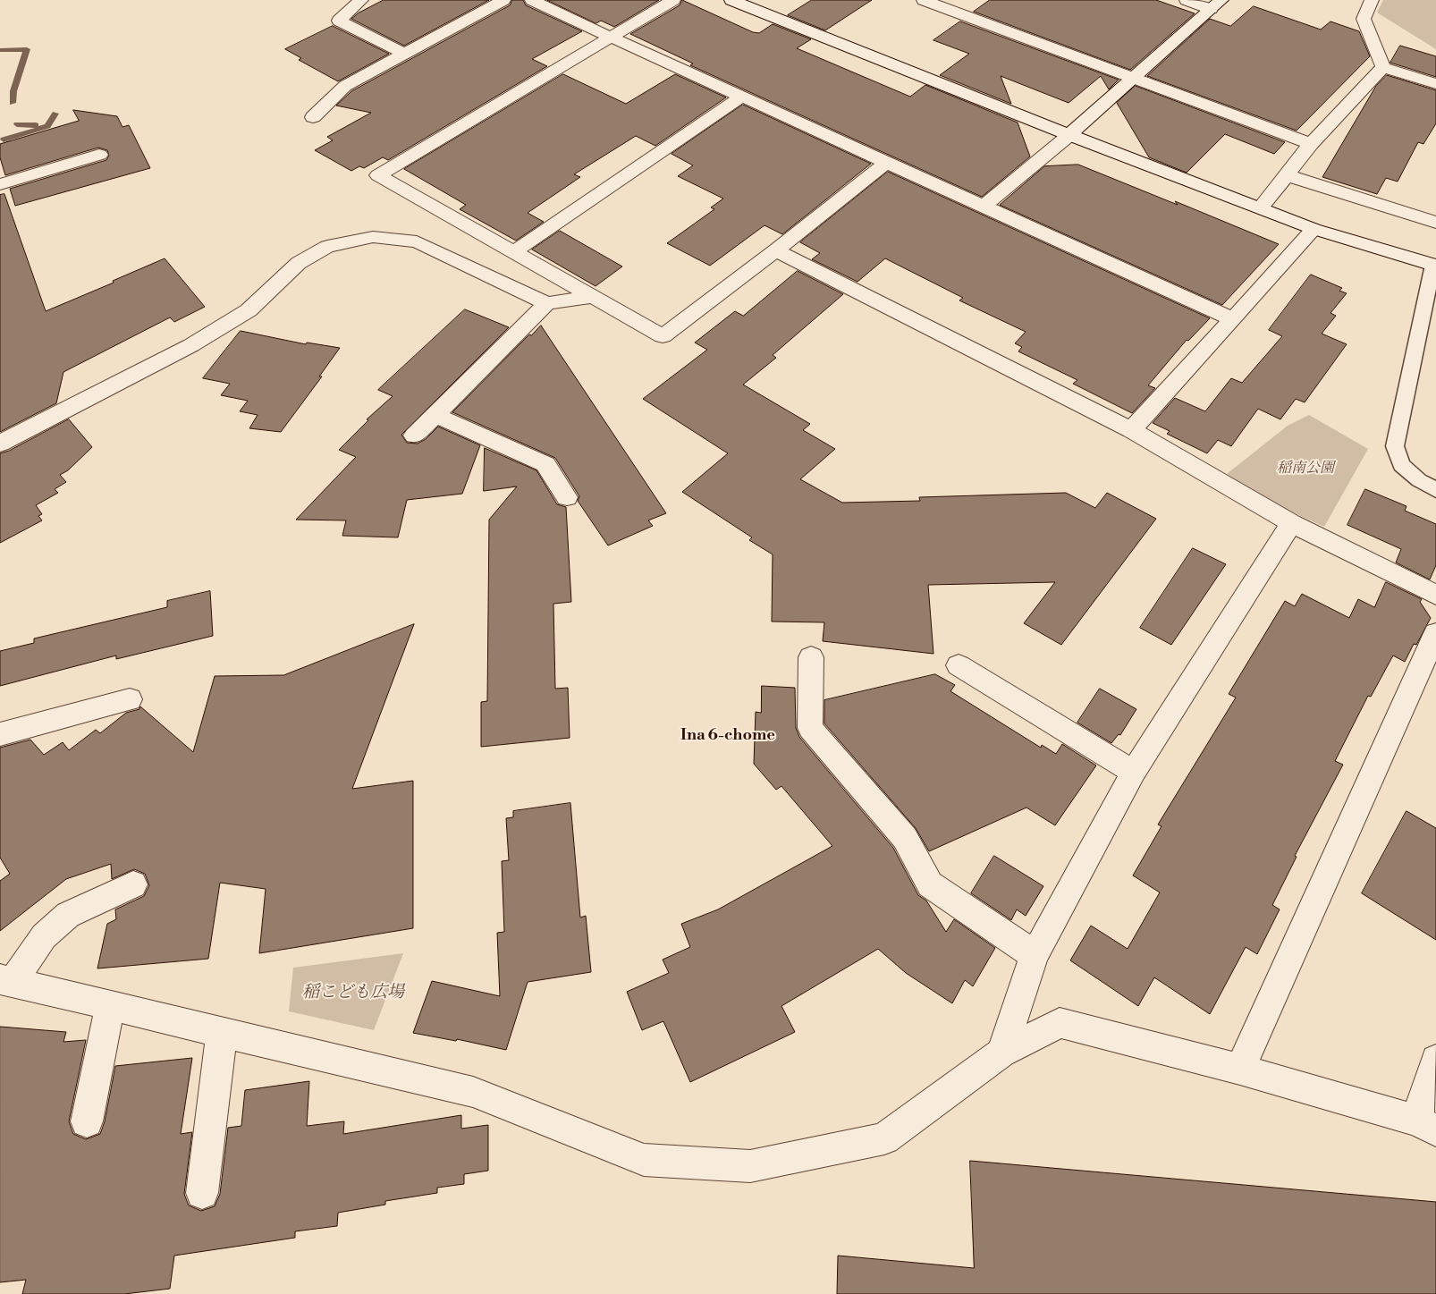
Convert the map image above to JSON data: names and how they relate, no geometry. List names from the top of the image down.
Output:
{
  "districts": ["Ina 6-chome"],
  "parks": ["稲南公園", "稲こども広場"]
}
